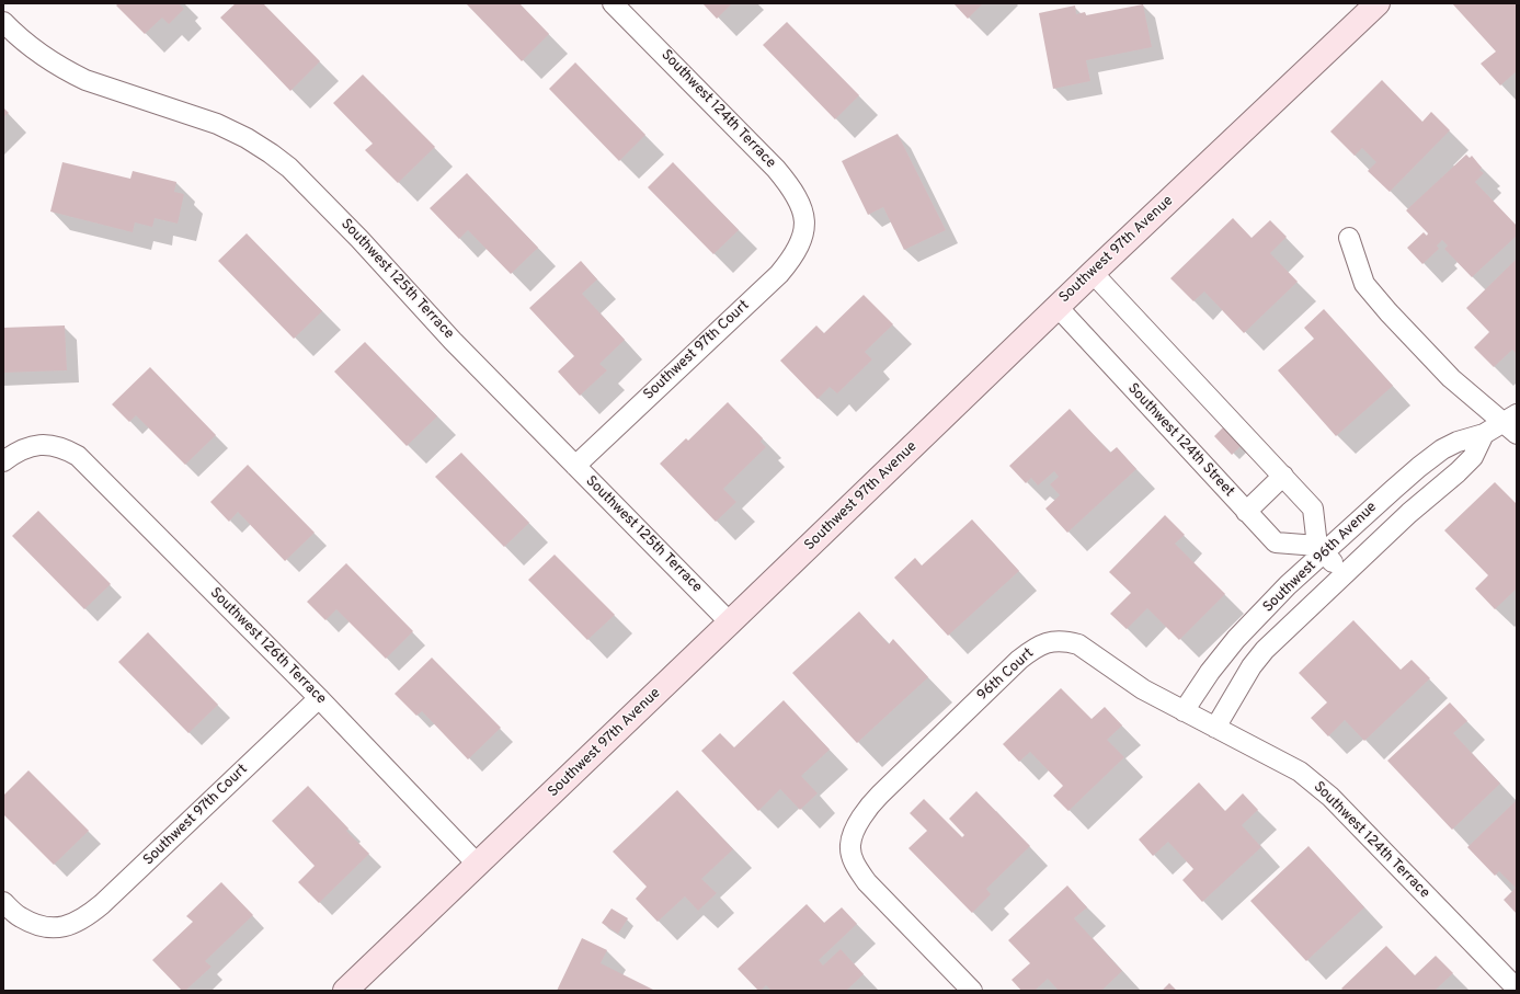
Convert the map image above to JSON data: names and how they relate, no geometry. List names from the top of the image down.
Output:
{
  "streets": {
    "street": [
      "Southwest 124th Terrace",
      "Southwest 97th Avenue",
      "Southwest 125th Terrace",
      "Southwest 97th Court",
      "Southwest 124th Street",
      "Southwest 96th Avenue",
      "Southwest 126th Terrace",
      "96th Court"
    ]
  },
  "crossings": [
    ["Southwest 124th Terrace", "Southwest 97th Court"],
    ["Southwest 124th Terrace", "Southwest 96th Avenue"],
    ["Southwest 124th Terrace", "96th Court"],
    ["Southwest 97th Avenue", "Southwest 125th Terrace"],
    ["Southwest 97th Avenue", "Southwest 124th Street"],
    ["Southwest 97th Avenue", "Southwest 126th Terrace"],
    ["Southwest 125th Terrace", "Southwest 97th Court"],
    ["Southwest 97th Court", "Southwest 126th Terrace"],
    ["Southwest 124th Street", "Southwest 96th Avenue"],
    ["Southwest 96th Avenue", "96th Court"]
  ]
}
